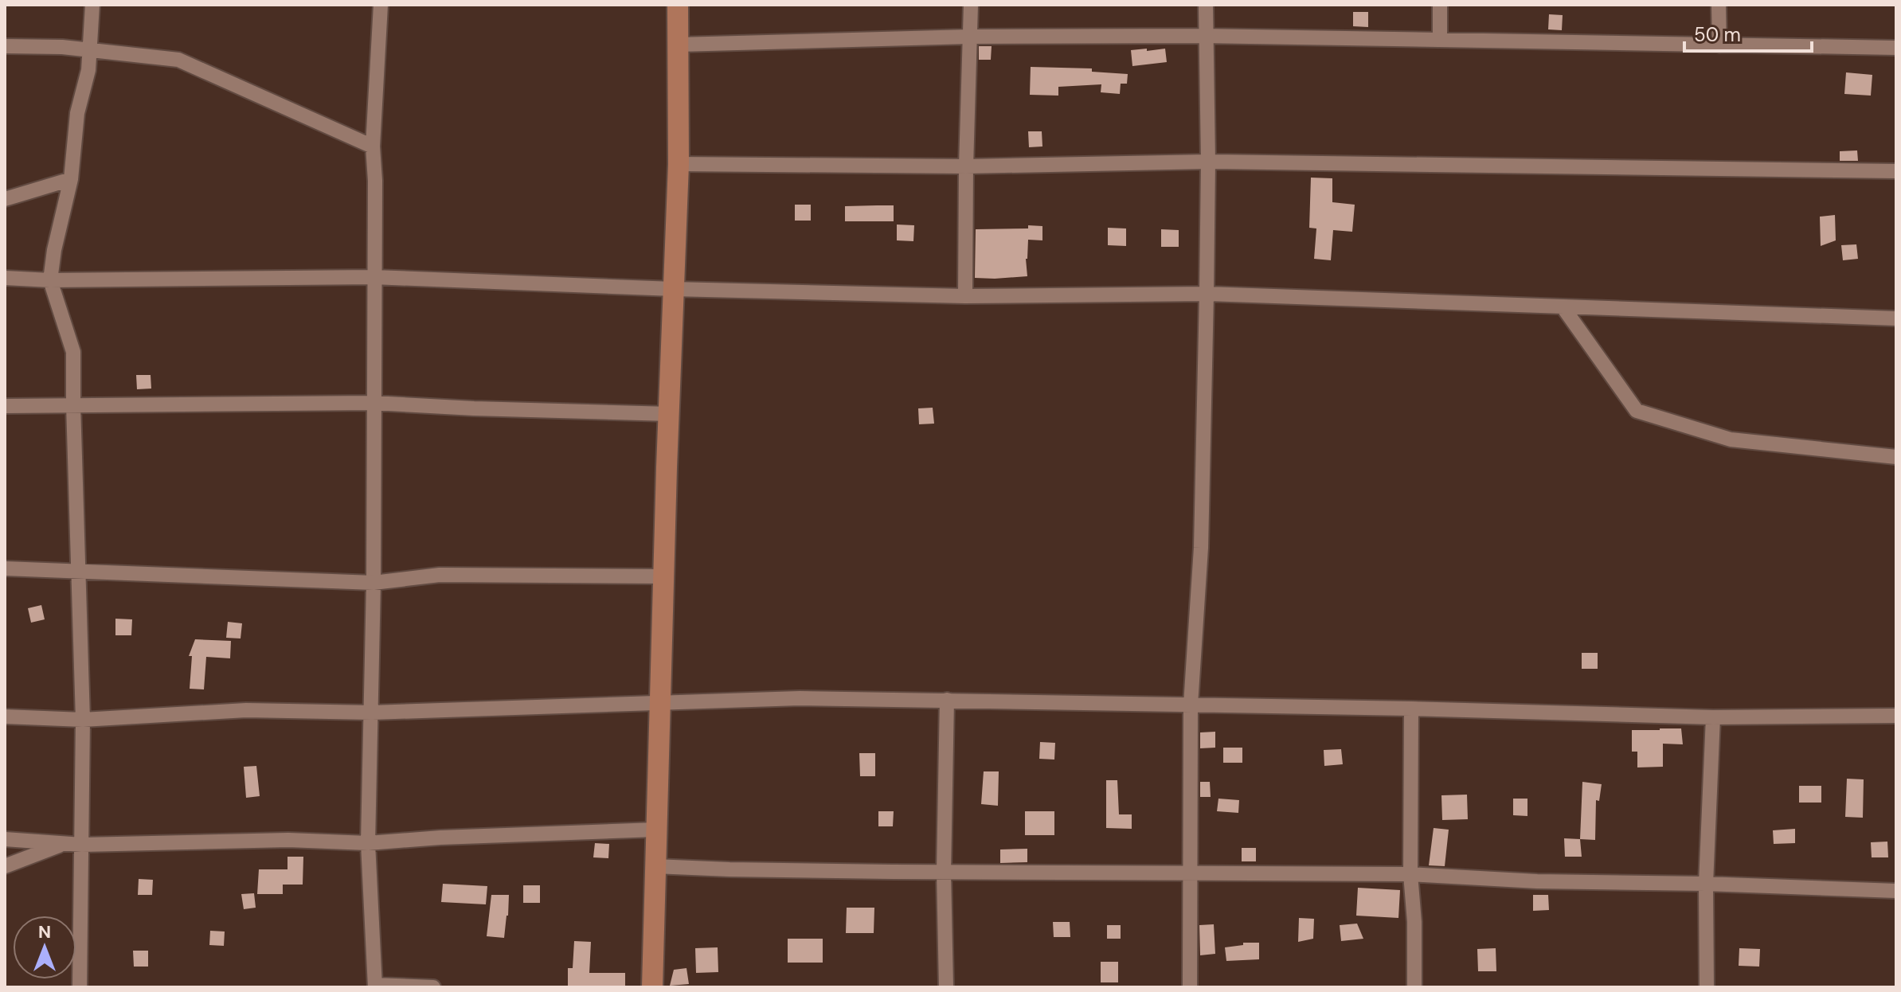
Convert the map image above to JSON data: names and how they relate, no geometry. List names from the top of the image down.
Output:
{
  "scale_bar": "50 m",
  "north": "top"
}
